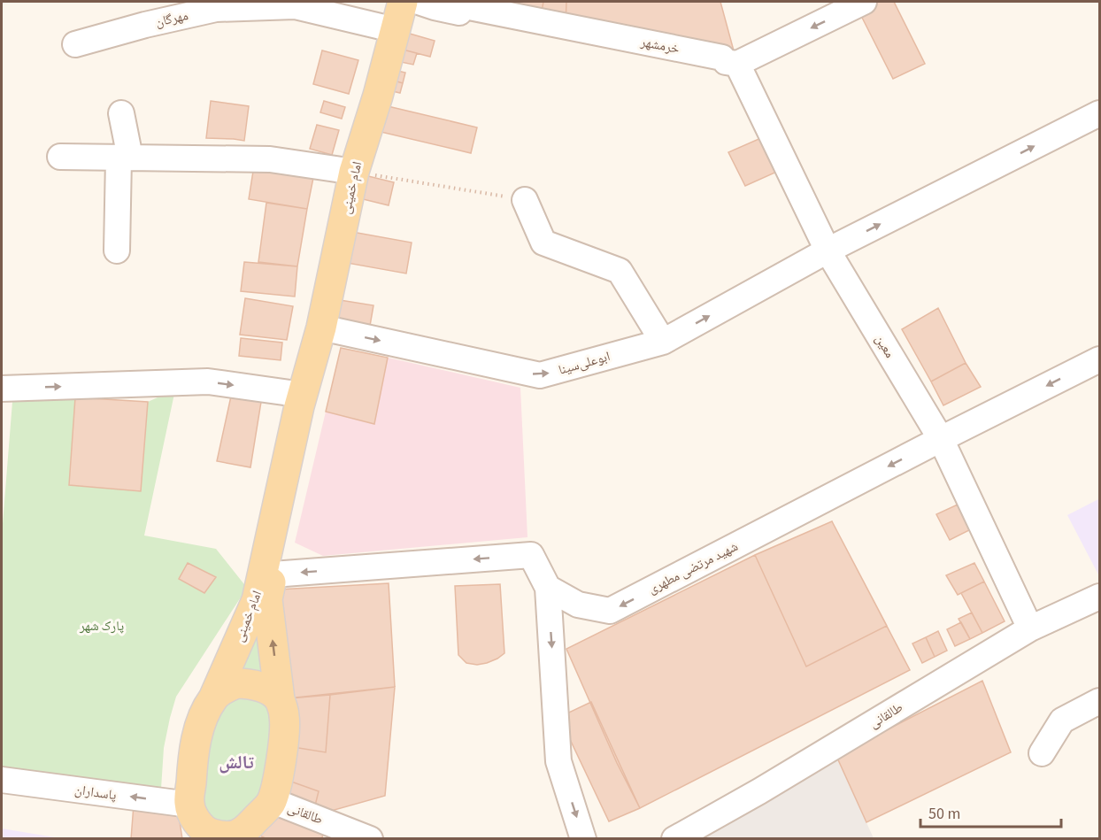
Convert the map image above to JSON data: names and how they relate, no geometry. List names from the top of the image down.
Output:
{
  "streets": {
    "main road": ["امام خمینی"],
    "street": [
      "مهرگان",
      "خرمشهر",
      "معین",
      "ابوعلی‌سینا",
      "شهید مرتضی مطهری",
      "طالقانی",
      "پاسداران"
    ]
  },
  "crossings": [
    ["مهرگان", "امام خمینی"],
    ["خرمشهر", "معین"],
    ["امام خمینی", "ابوعلی‌سینا"],
    ["امام خمینی", "طالقانی"],
    ["امام خمینی", "پاسداران"],
    ["معین", "ابوعلی‌سینا"],
    ["معین", "شهید مرتضی مطهری"],
    ["معین", "طالقانی"],
    ["طالقانی", "پاسداران"]
  ],
  "one_way": ["ابوعلی‌سینا", "شهید مرتضی مطهری", "پاسداران"],
  "districts": ["تالش"],
  "parks": ["پارک شهر"],
  "scale_bar": "50 m"
}
